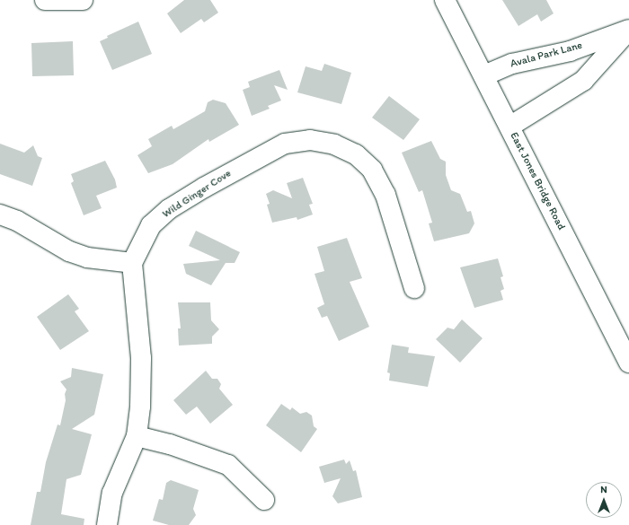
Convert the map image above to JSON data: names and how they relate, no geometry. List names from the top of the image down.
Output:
{
  "streets": {
    "street": ["Avala Park Lane", "East Jones Bridge Road", "Wild Ginger Cove"]
  },
  "crossings": [
    ["Avala Park Lane", "East Jones Bridge Road"]
  ],
  "north": "top"
}
